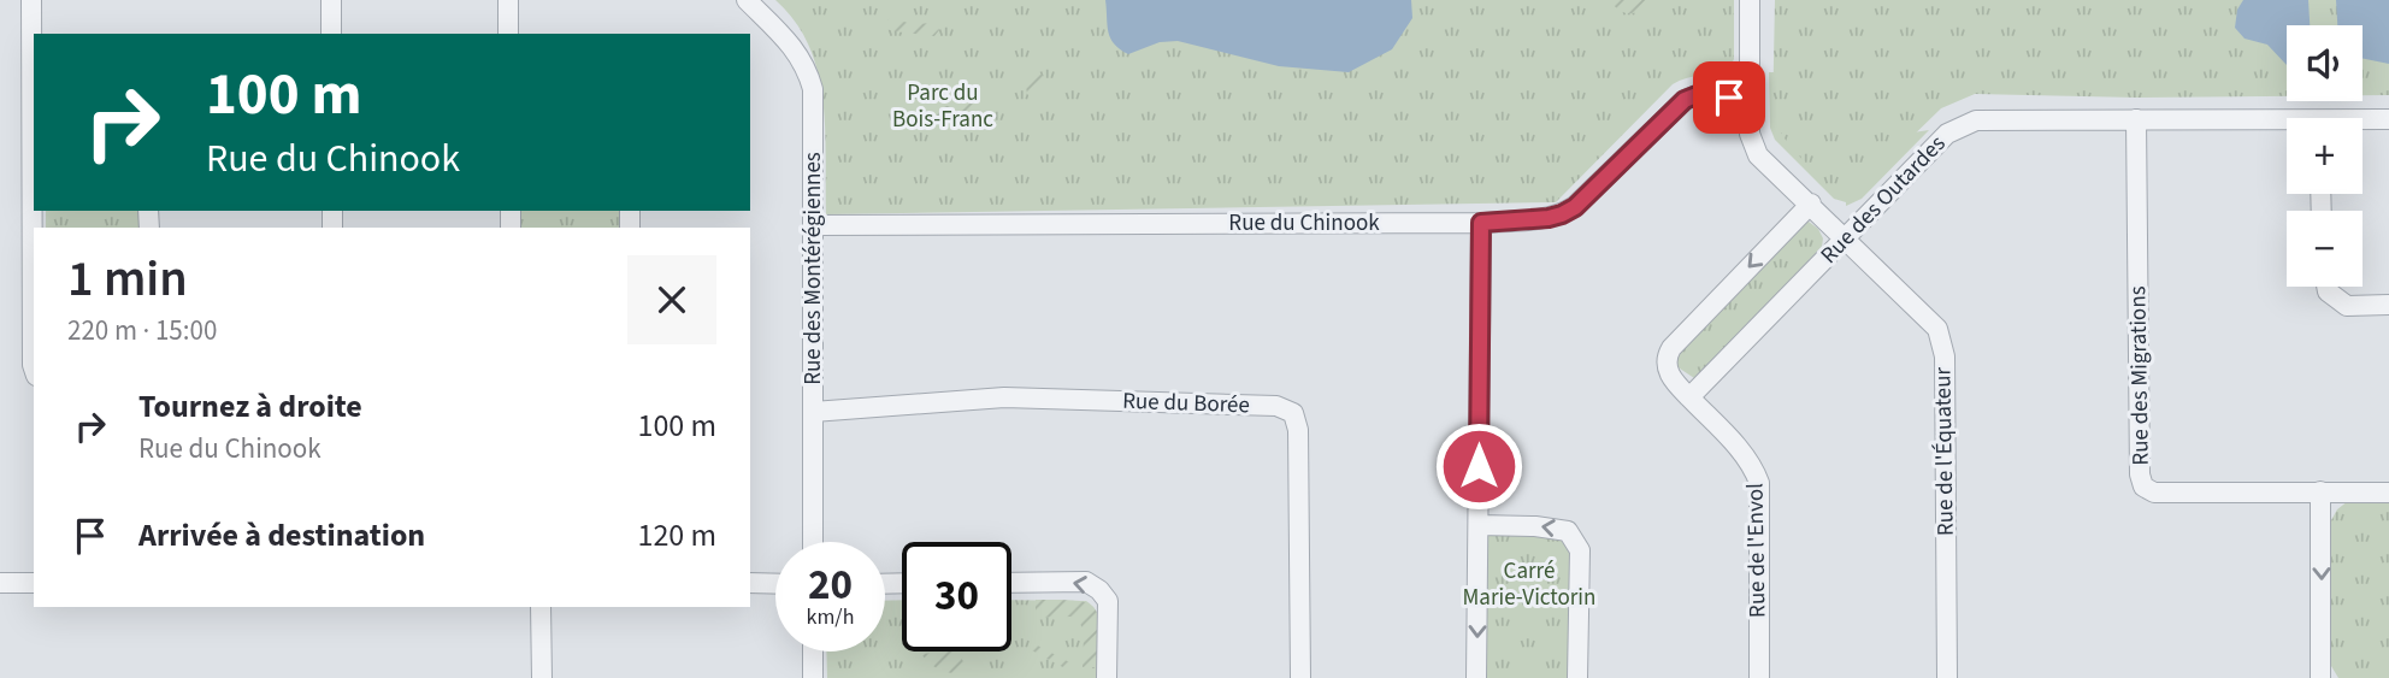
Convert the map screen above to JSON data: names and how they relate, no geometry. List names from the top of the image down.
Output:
{
  "streets": {
    "street": [
      "Rue des Outardes",
      "Rue du Chinook",
      "Rue des Montérégiennes",
      "Rue des Migrations",
      "Rue du Borée",
      "Rue de l'Équateur",
      "Rue de l'Envol"
    ]
  },
  "crossings": [
    ["Rue des Outardes", "Rue des Migrations"],
    ["Rue des Outardes", "Rue de l'Équateur"],
    ["Rue des Outardes", "Rue de l'Envol"],
    ["Rue du Chinook", "Rue des Montérégiennes"],
    ["Rue du Chinook", "Rue de l'Équateur"],
    ["Rue des Montérégiennes", "Rue du Borée"]
  ],
  "parks": ["Parc du Bois-Franc", "Carré Marie-Victorin"],
  "page": {
    "map_buttons": ["+", "−"],
    "turn": ["100 m", "Rue du Chinook"],
    "heading": ["1 min", "220 m · 15:00"],
    "list": [
      {
        "name": "Tournez à droite",
        "note": "Rue du Chinook",
        "value": "100 m"
      },
      {
        "name": "Arrivée à destination",
        "value": "120 m"
      }
    ],
    "speed": "20 km/h",
    "limit": "30"
  }
}
